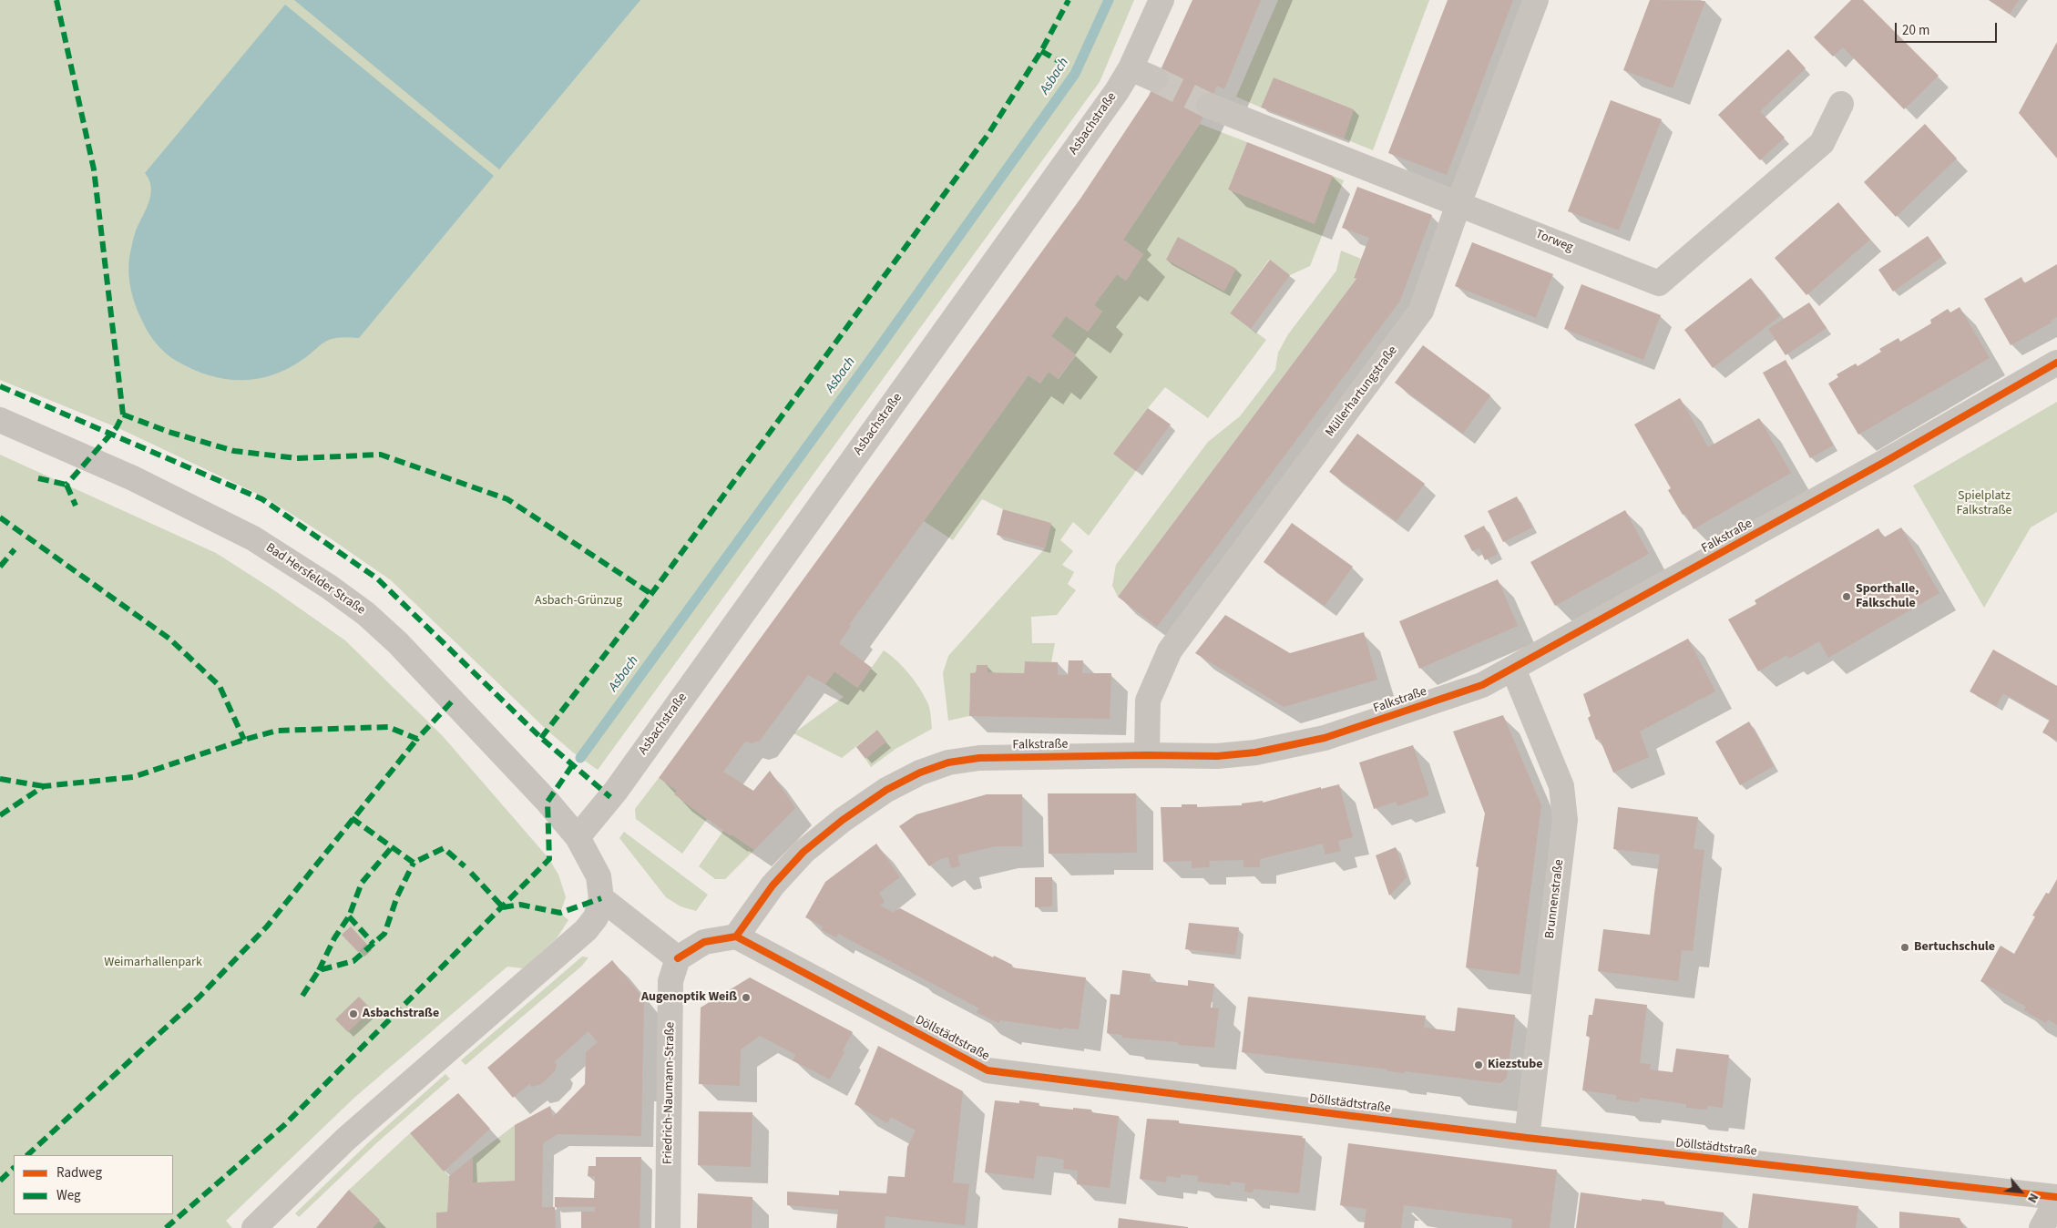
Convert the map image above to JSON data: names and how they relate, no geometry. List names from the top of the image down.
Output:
{
  "streets": {
    "street": [
      "Asbachstraße",
      "Torweg",
      "Müllerhartungstraße",
      "Falkstraße",
      "Bad Hersfelder Straße",
      "Brunnenstraße",
      "Döllstädtstraße",
      "Friedrich-Naumann-Straße"
    ]
  },
  "crossings": [
    ["Asbachstraße", "Bad Hersfelder Straße"],
    ["Torweg", "Müllerhartungstraße"],
    ["Müllerhartungstraße", "Falkstraße"],
    ["Falkstraße", "Brunnenstraße"],
    ["Falkstraße", "Döllstädtstraße"],
    ["Brunnenstraße", "Döllstädtstraße"]
  ],
  "water": ["Asbach"],
  "parks": ["Spielplatz Falkstraße", "Asbach-Grünzug", "Weimarhallenpark"],
  "places": [
    "Sporthalle, Falkschule",
    "Bertuchschule",
    "Augenoptik Weiß",
    "Asbachstraße",
    "Kiezstube"
  ],
  "legend": ["Radweg", "Weg"],
  "scale_bar": "20 m",
  "north": "bottom right"
}
